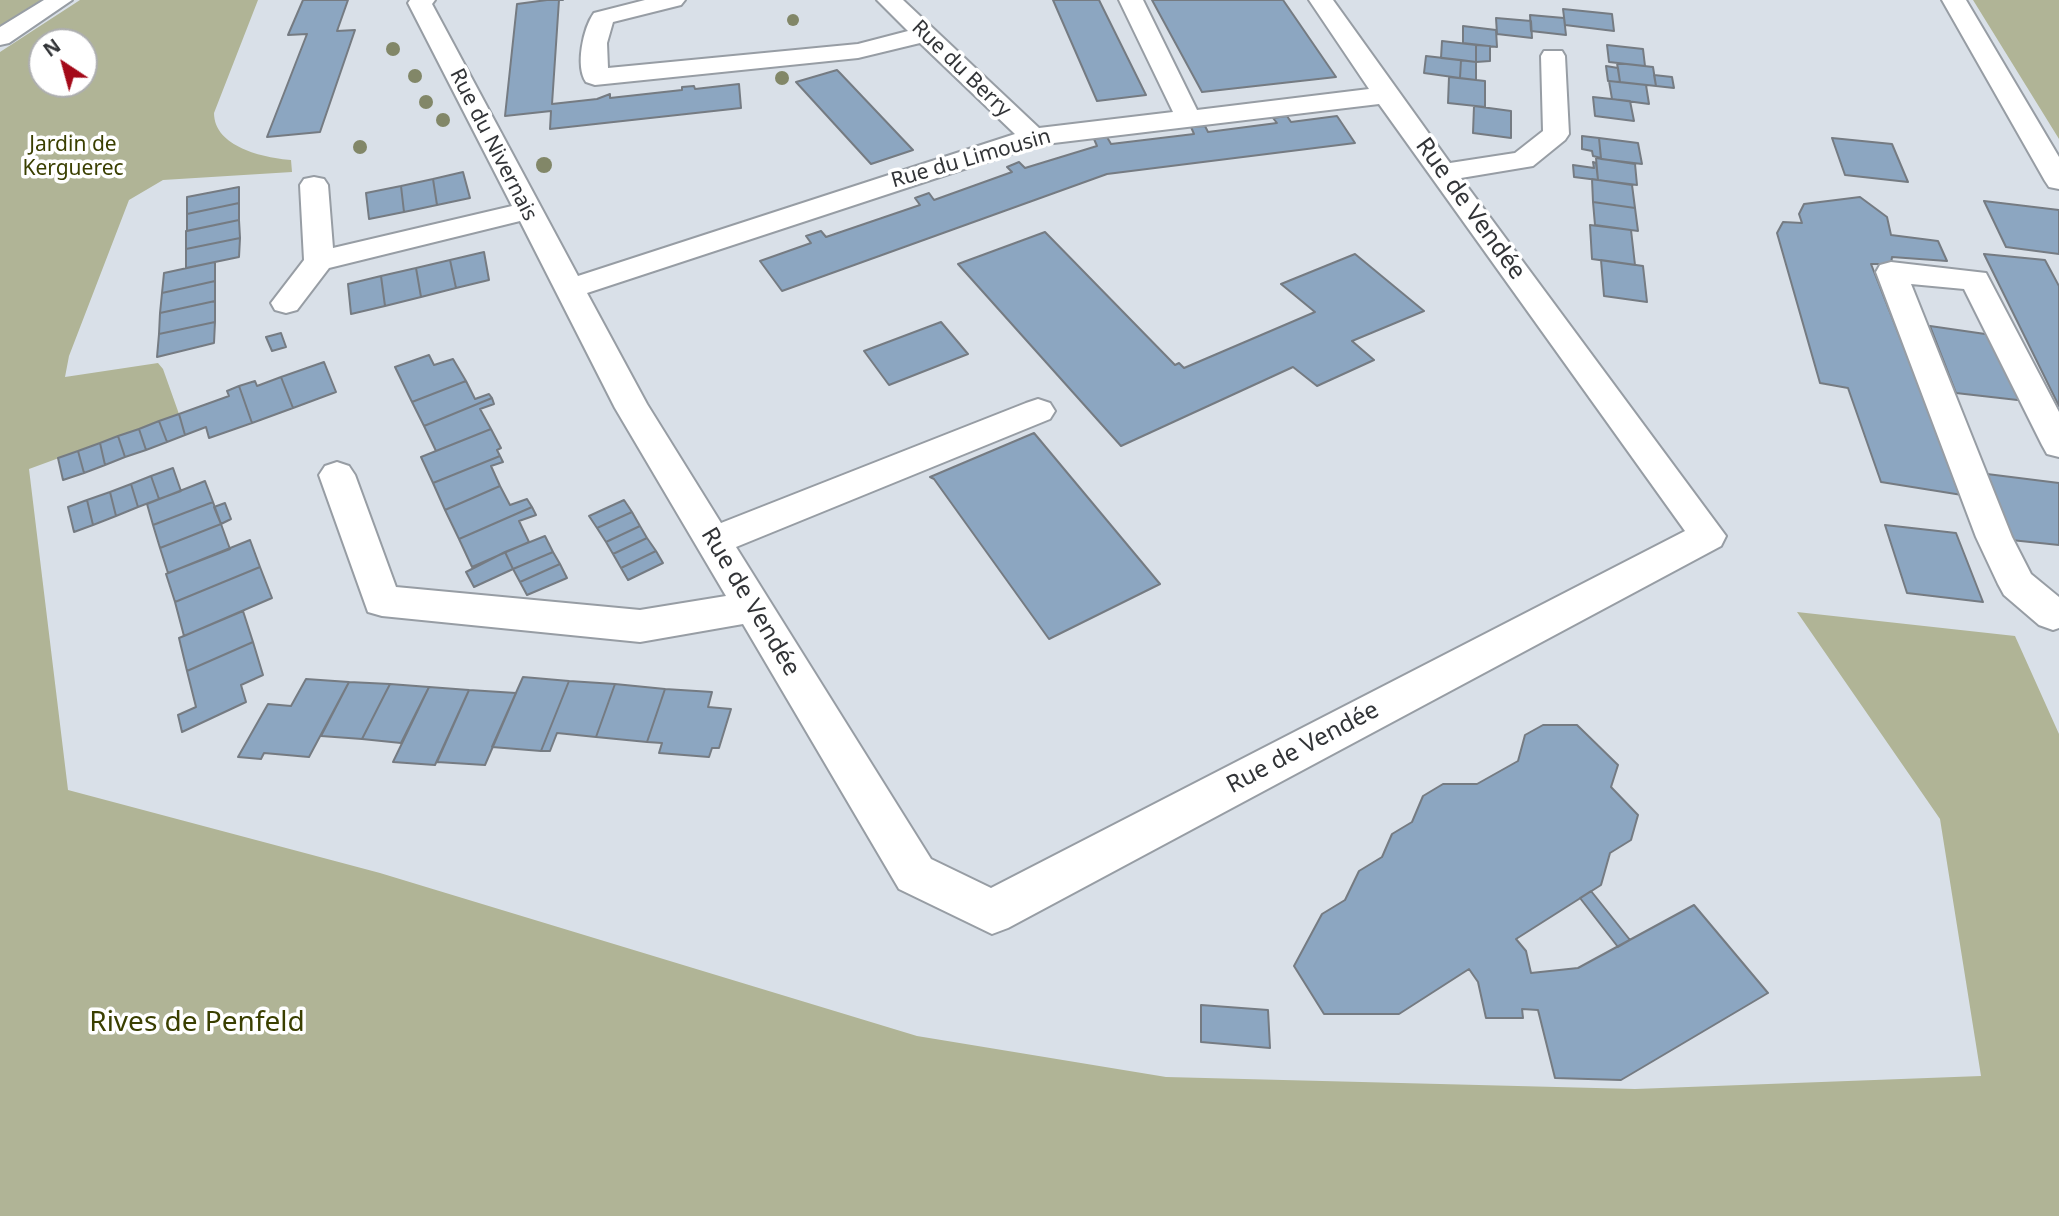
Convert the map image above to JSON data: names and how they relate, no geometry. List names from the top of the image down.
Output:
{
  "streets": {
    "street": [
      "Rue du Berry",
      "Rue du Nivernais",
      "Rue du Limousin",
      "Rue de Vendée"
    ]
  },
  "crossings": [
    ["Rue du Berry", "Rue du Limousin"],
    ["Rue du Nivernais", "Rue du Limousin"],
    ["Rue du Nivernais", "Rue de Vendée"],
    ["Rue du Limousin", "Rue de Vendée"]
  ],
  "parks": ["Jardin de Kerguerec", "Rives de Penfeld"],
  "north": "top left"
}
